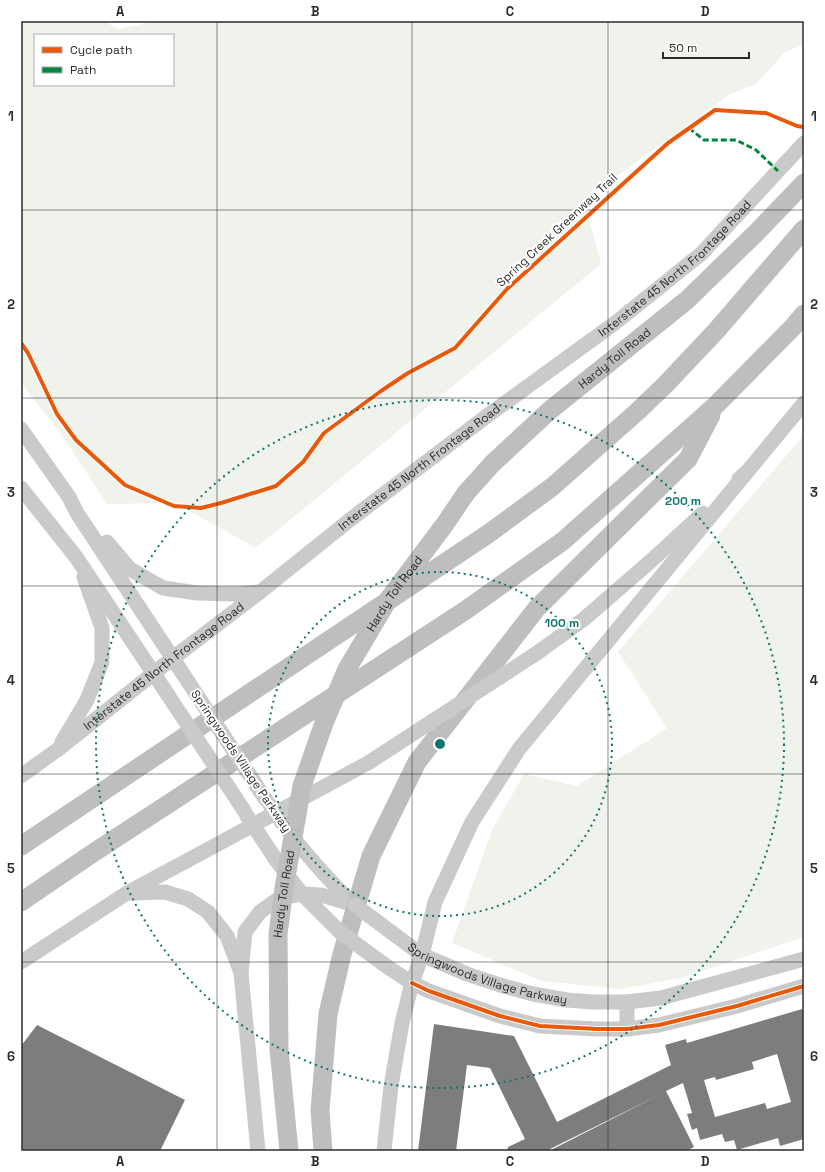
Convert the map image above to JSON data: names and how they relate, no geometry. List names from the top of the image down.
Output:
{
  "streets": {
    "highway": ["Hardy Toll Road"],
    "main road": ["Interstate 45 North Frontage Road", "Springwoods Village Parkway"],
    "cycle path": ["Spring Creek Greenway Trail"]
  },
  "crossings": [
    ["Interstate 45 North Frontage Road", "Springwoods Village Parkway"]
  ],
  "legend": ["Cycle path", "Path"],
  "scale_bar": "50 m",
  "grid": {
    "columns": [
      "A",
      "B",
      "C",
      "D"
    ],
    "rows": [
      "1",
      "2",
      "3",
      "4",
      "5",
      "6"
    ]
  },
  "rings": ["200 m", "100 m"]
}
